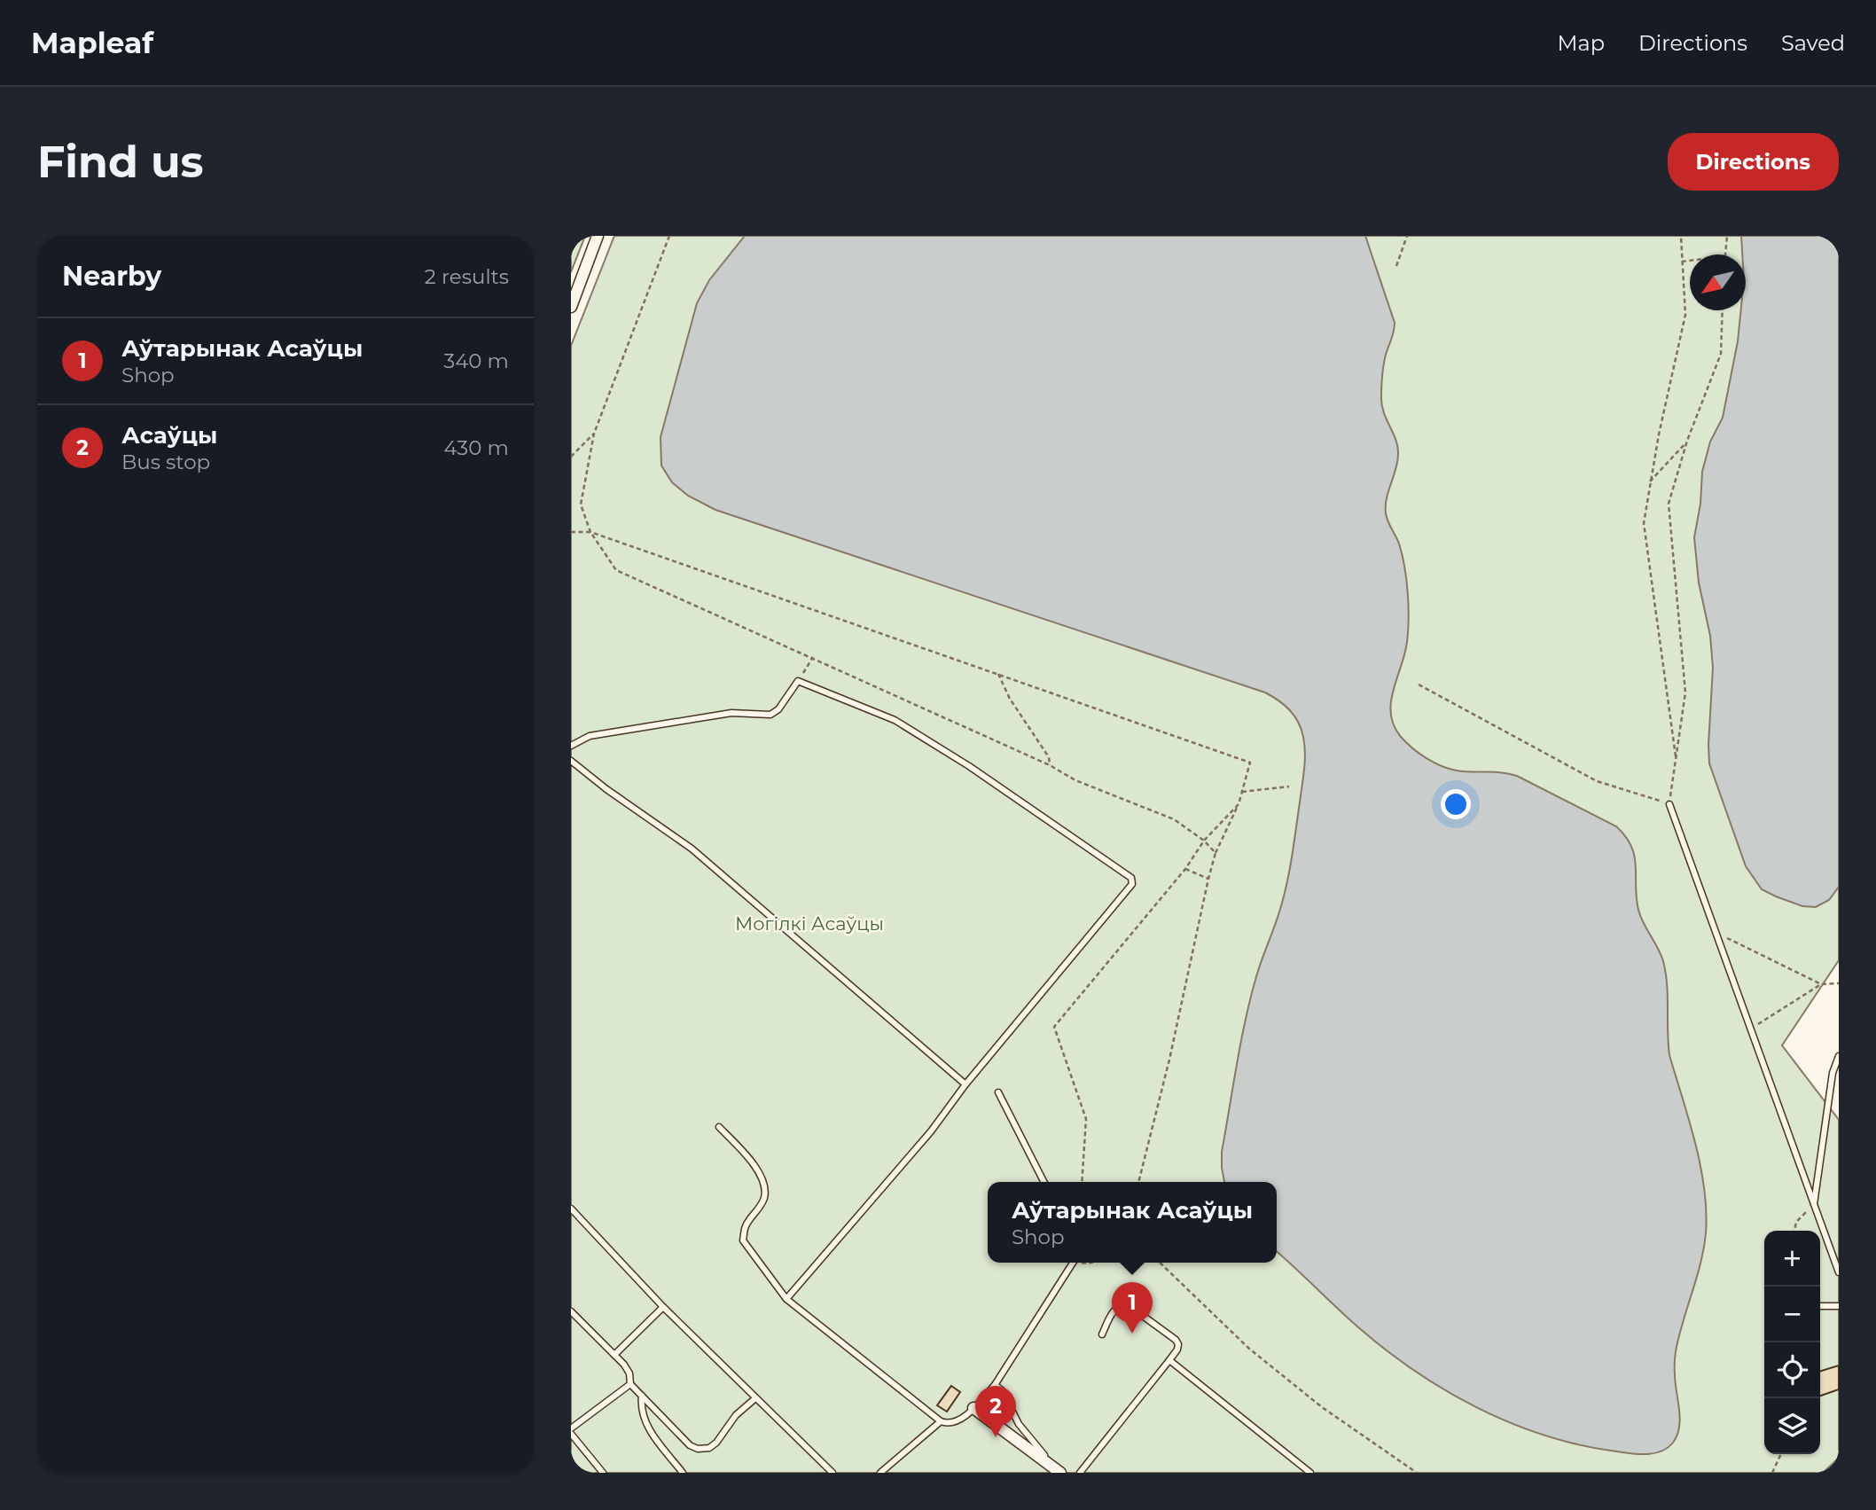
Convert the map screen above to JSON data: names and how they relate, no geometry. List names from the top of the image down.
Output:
{
  "parks": ["Могілкі Асаўцы"],
  "north": "bottom left",
  "page": {
    "header": "Mapleaf",
    "nav": ["Map", "Directions", "Saved"],
    "buttons": "Directions",
    "title": "Find us",
    "heading": ["Nearby", "2 results"],
    "list": [
      {
        "mark": "1",
        "name": "Аўтарынак Асаўцы",
        "note": "Shop",
        "value": "340 m"
      },
      {
        "mark": "2",
        "name": "Асаўцы",
        "note": "Bus stop",
        "value": "430 m"
      }
    ],
    "popup": ["Аўтарынак Асаўцы", "Shop"],
    "map_buttons": ["+", "−"],
    "pins": ["1", "2"]
  }
}
